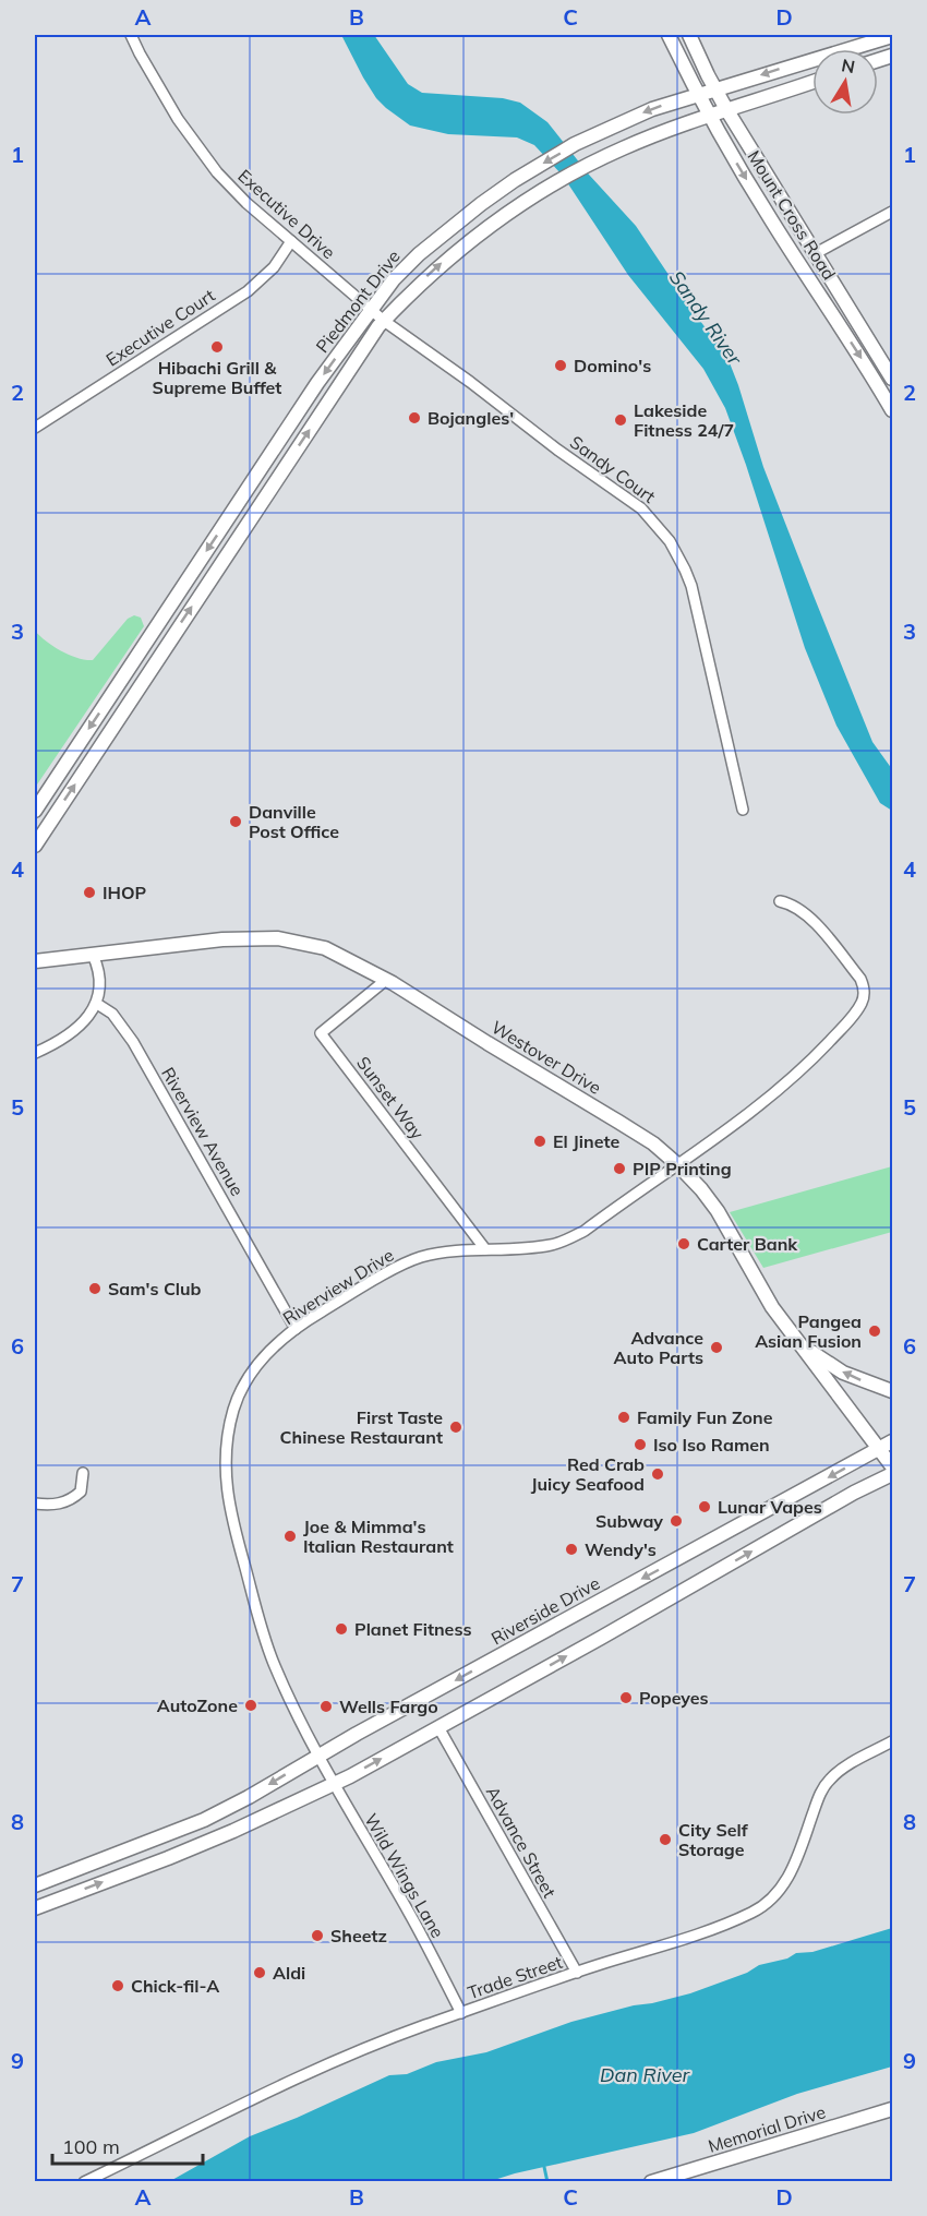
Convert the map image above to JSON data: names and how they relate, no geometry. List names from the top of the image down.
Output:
{
  "streets": {
    "main road": [
      "Mount Cross Road",
      "Piedmont Drive",
      "Westover Drive",
      "Riverside Drive",
      "Memorial Drive"
    ],
    "street": [
      "Executive Drive",
      "Executive Court",
      "Sandy Court",
      "Sunset Way",
      "Riverview Avenue",
      "Riverview Drive",
      "Advance Street",
      "Wild Wings Lane",
      "Trade Street"
    ]
  },
  "crossings": [
    ["Executive Drive", "Piedmont Drive"],
    ["Executive Drive", "Executive Court"],
    ["Executive Drive", "Sandy Court"],
    ["Mount Cross Road", "Piedmont Drive"],
    ["Piedmont Drive", "Sandy Court"],
    ["Westover Drive", "Sunset Way"],
    ["Westover Drive", "Riverview Drive"],
    ["Westover Drive", "Riverside Drive"],
    ["Sunset Way", "Riverview Drive"],
    ["Riverview Avenue", "Riverview Drive"],
    ["Riverview Drive", "Riverside Drive"],
    ["Riverview Drive", "Wild Wings Lane"],
    ["Riverside Drive", "Wild Wings Lane"],
    ["Advance Street", "Trade Street"],
    ["Wild Wings Lane", "Trade Street"]
  ],
  "water": ["Sandy River", "Dan River"],
  "places": [
    "Hibachi Grill & Supreme Buffet",
    "Domino's",
    "Bojangles'",
    "Lakeside Fitness 24/7",
    "Danville Post Office",
    "IHOP",
    "El Jinete",
    "PIP Printing",
    "Carter Bank",
    "Sam's Club",
    "Pangea Asian Fusion",
    "Advance Auto Parts",
    "Family Fun Zone",
    "First Taste Chinese Restaurant",
    "Iso Iso Ramen",
    "Red Crab Juicy Seafood",
    "Lunar Vapes",
    "Subway",
    "Joe & Mimma's Italian Restaurant",
    "Wendy's",
    "Planet Fitness",
    "Popeyes",
    "AutoZone",
    "Wells Fargo",
    "City Self Storage",
    "Sheetz",
    "Aldi",
    "Chick-fil-A"
  ],
  "scale_bar": "100 m",
  "north": "top",
  "grid": {
    "columns": [
      "A",
      "B",
      "C",
      "D"
    ],
    "rows": [
      "1",
      "2",
      "3",
      "4",
      "5",
      "6",
      "7",
      "8",
      "9"
    ]
  }
}
